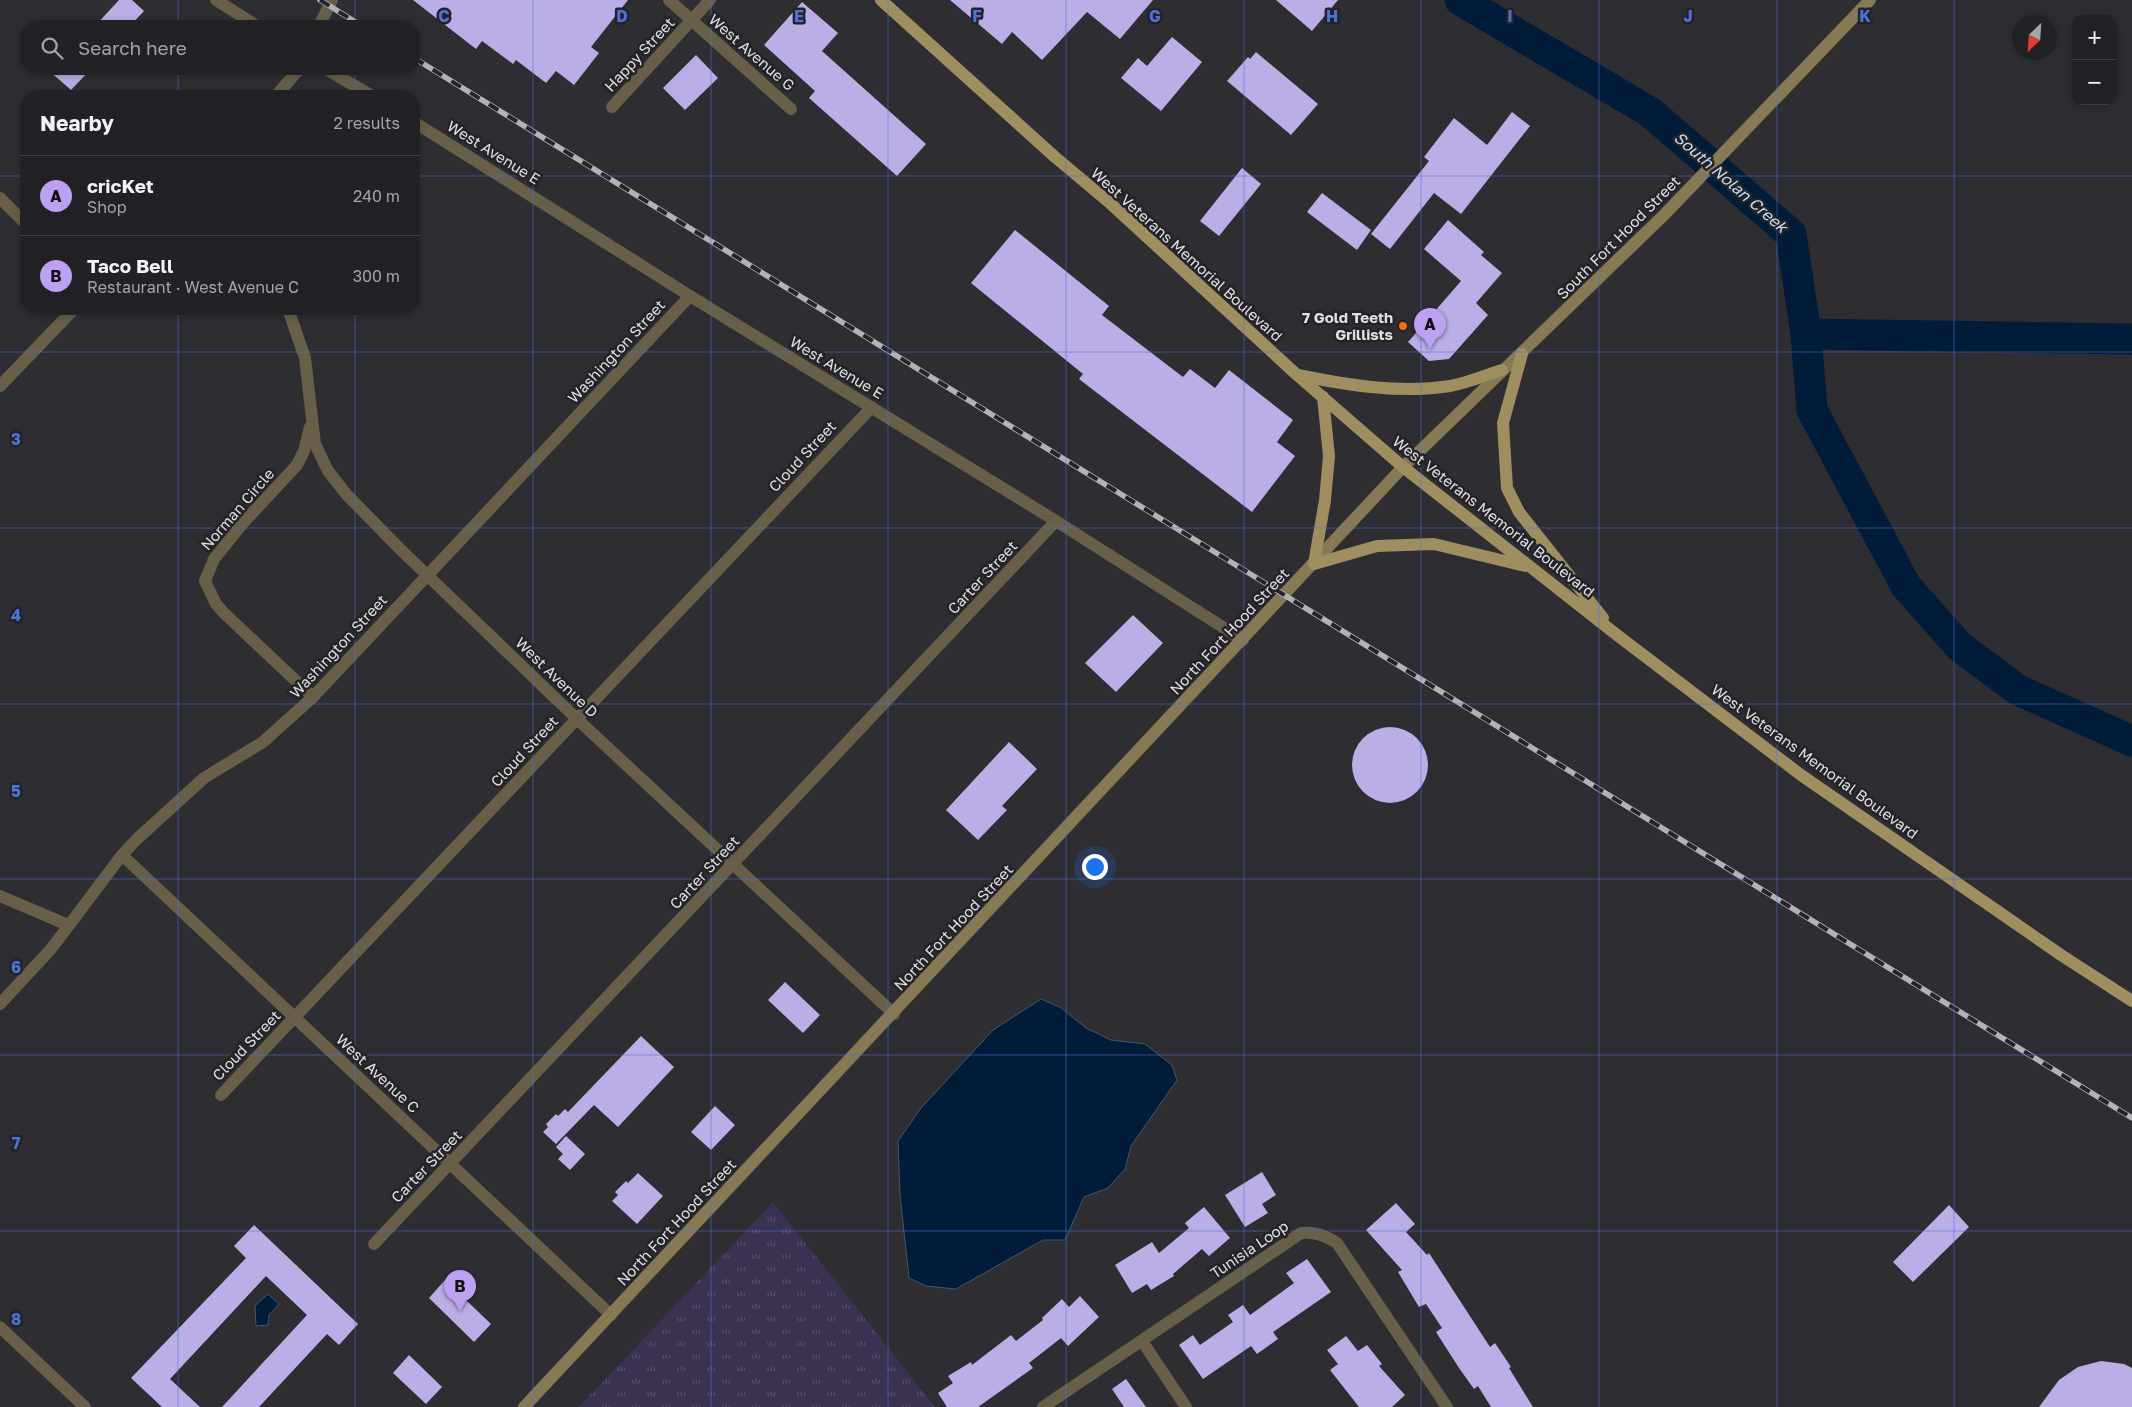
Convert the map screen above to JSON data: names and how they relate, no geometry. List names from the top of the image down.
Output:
{
  "streets": {
    "main road": ["South Fort Hood Street", "West Veterans Memorial Boulevard", "North Fort Hood Street"],
    "street": [
      "West Avenue G",
      "Happy Street",
      "West Avenue E",
      "Washington Street",
      "Cloud Street",
      "Norman Circle",
      "Carter Street",
      "West Avenue D",
      "West Avenue C",
      "Tunisia Loop"
    ]
  },
  "crossings": [
    ["West Avenue G", "Happy Street"],
    ["West Avenue E", "Washington Street"],
    ["West Avenue E", "Cloud Street"],
    ["West Avenue E", "Carter Street"],
    ["West Avenue E", "North Fort Hood Street"],
    ["South Fort Hood Street", "West Veterans Memorial Boulevard"],
    ["South Fort Hood Street", "North Fort Hood Street"],
    ["West Veterans Memorial Boulevard", "North Fort Hood Street"],
    ["Washington Street", "Norman Circle"],
    ["Washington Street", "West Avenue D"],
    ["Washington Street", "West Avenue C"],
    ["Cloud Street", "West Avenue D"],
    ["Cloud Street", "West Avenue C"],
    ["Norman Circle", "West Avenue D"],
    ["Carter Street", "West Avenue D"],
    ["Carter Street", "West Avenue C"],
    ["North Fort Hood Street", "West Avenue D"],
    ["North Fort Hood Street", "West Avenue C"]
  ],
  "water": ["South Nolan Creek"],
  "places": ["7 Gold Teeth Grillists"],
  "north": "bottom left",
  "page": {
    "map_buttons": ["+", "−"],
    "search": "Search here",
    "heading": ["Nearby", "2 results"],
    "list": [
      {
        "mark": "A",
        "name": "cricKet",
        "note": "Shop",
        "value": "240 m"
      },
      {
        "mark": "B",
        "name": "Taco Bell",
        "note": "Restaurant · West Avenue C",
        "value": "300 m"
      }
    ],
    "pins": ["A", "B"]
  },
  "grid": {
    "columns": [
      "C",
      "D",
      "E",
      "F",
      "G",
      "H",
      "I",
      "J",
      "K"
    ],
    "rows": [
      "3",
      "4",
      "5",
      "6",
      "7",
      "8"
    ]
  }
}
